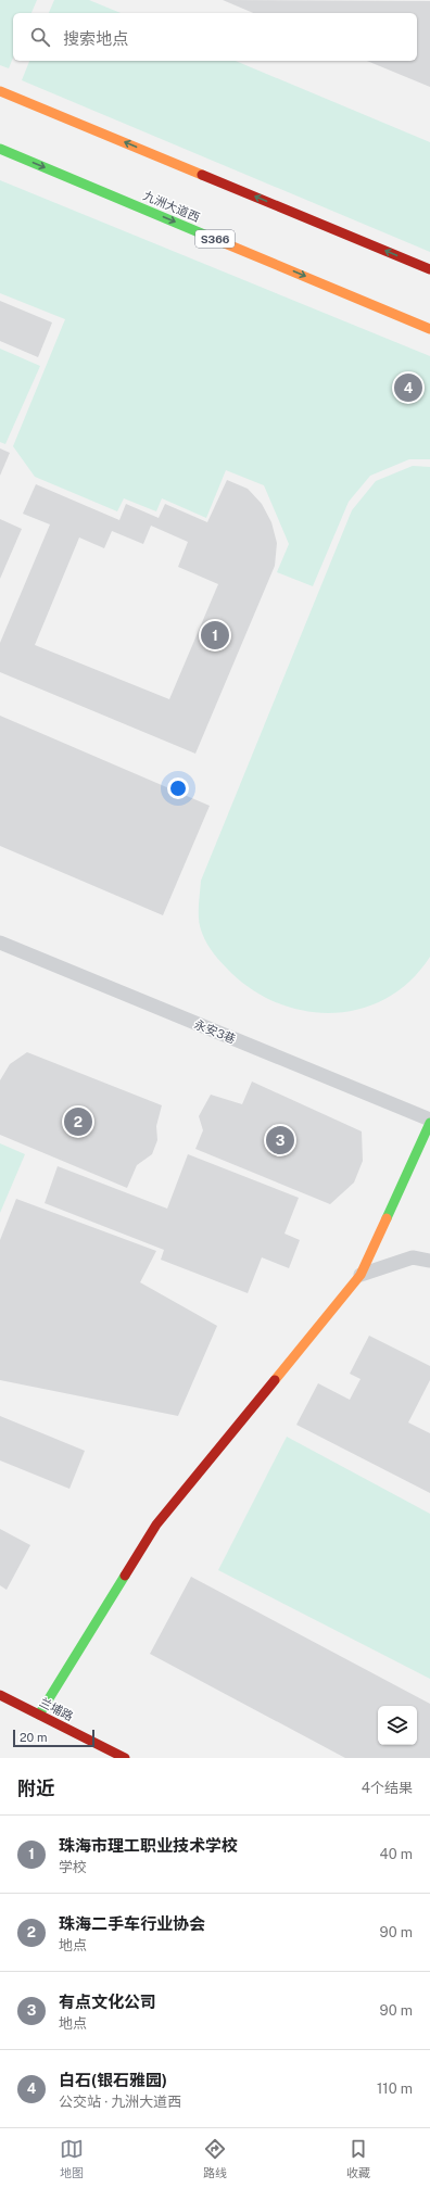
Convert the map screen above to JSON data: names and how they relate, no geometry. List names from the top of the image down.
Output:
{
  "streets": {
    "main road": ["九洲大道西", "S366", "兰埔路"],
    "lane": ["永安3巷"]
  },
  "scale_bar": "20 m",
  "page": {
    "search": "搜索地点",
    "pins": [
      "4",
      "1",
      "2",
      "3"
    ],
    "scale": "20 m",
    "heading": ["附近", "4个结果"],
    "list": [
      {
        "mark": "1",
        "name": "珠海市理工职业技术学校",
        "note": "学校",
        "value": "40 m"
      },
      {
        "mark": "2",
        "name": "珠海二手车行业协会",
        "note": "地点",
        "value": "90 m"
      },
      {
        "mark": "3",
        "name": "有点文化公司",
        "note": "地点",
        "value": "90 m"
      },
      {
        "mark": "4",
        "name": "白石(银石雅园)",
        "note": "公交站 · 九洲大道西",
        "value": "110 m"
      }
    ],
    "nav": ["地图", "路线", "收藏"]
  }
}
